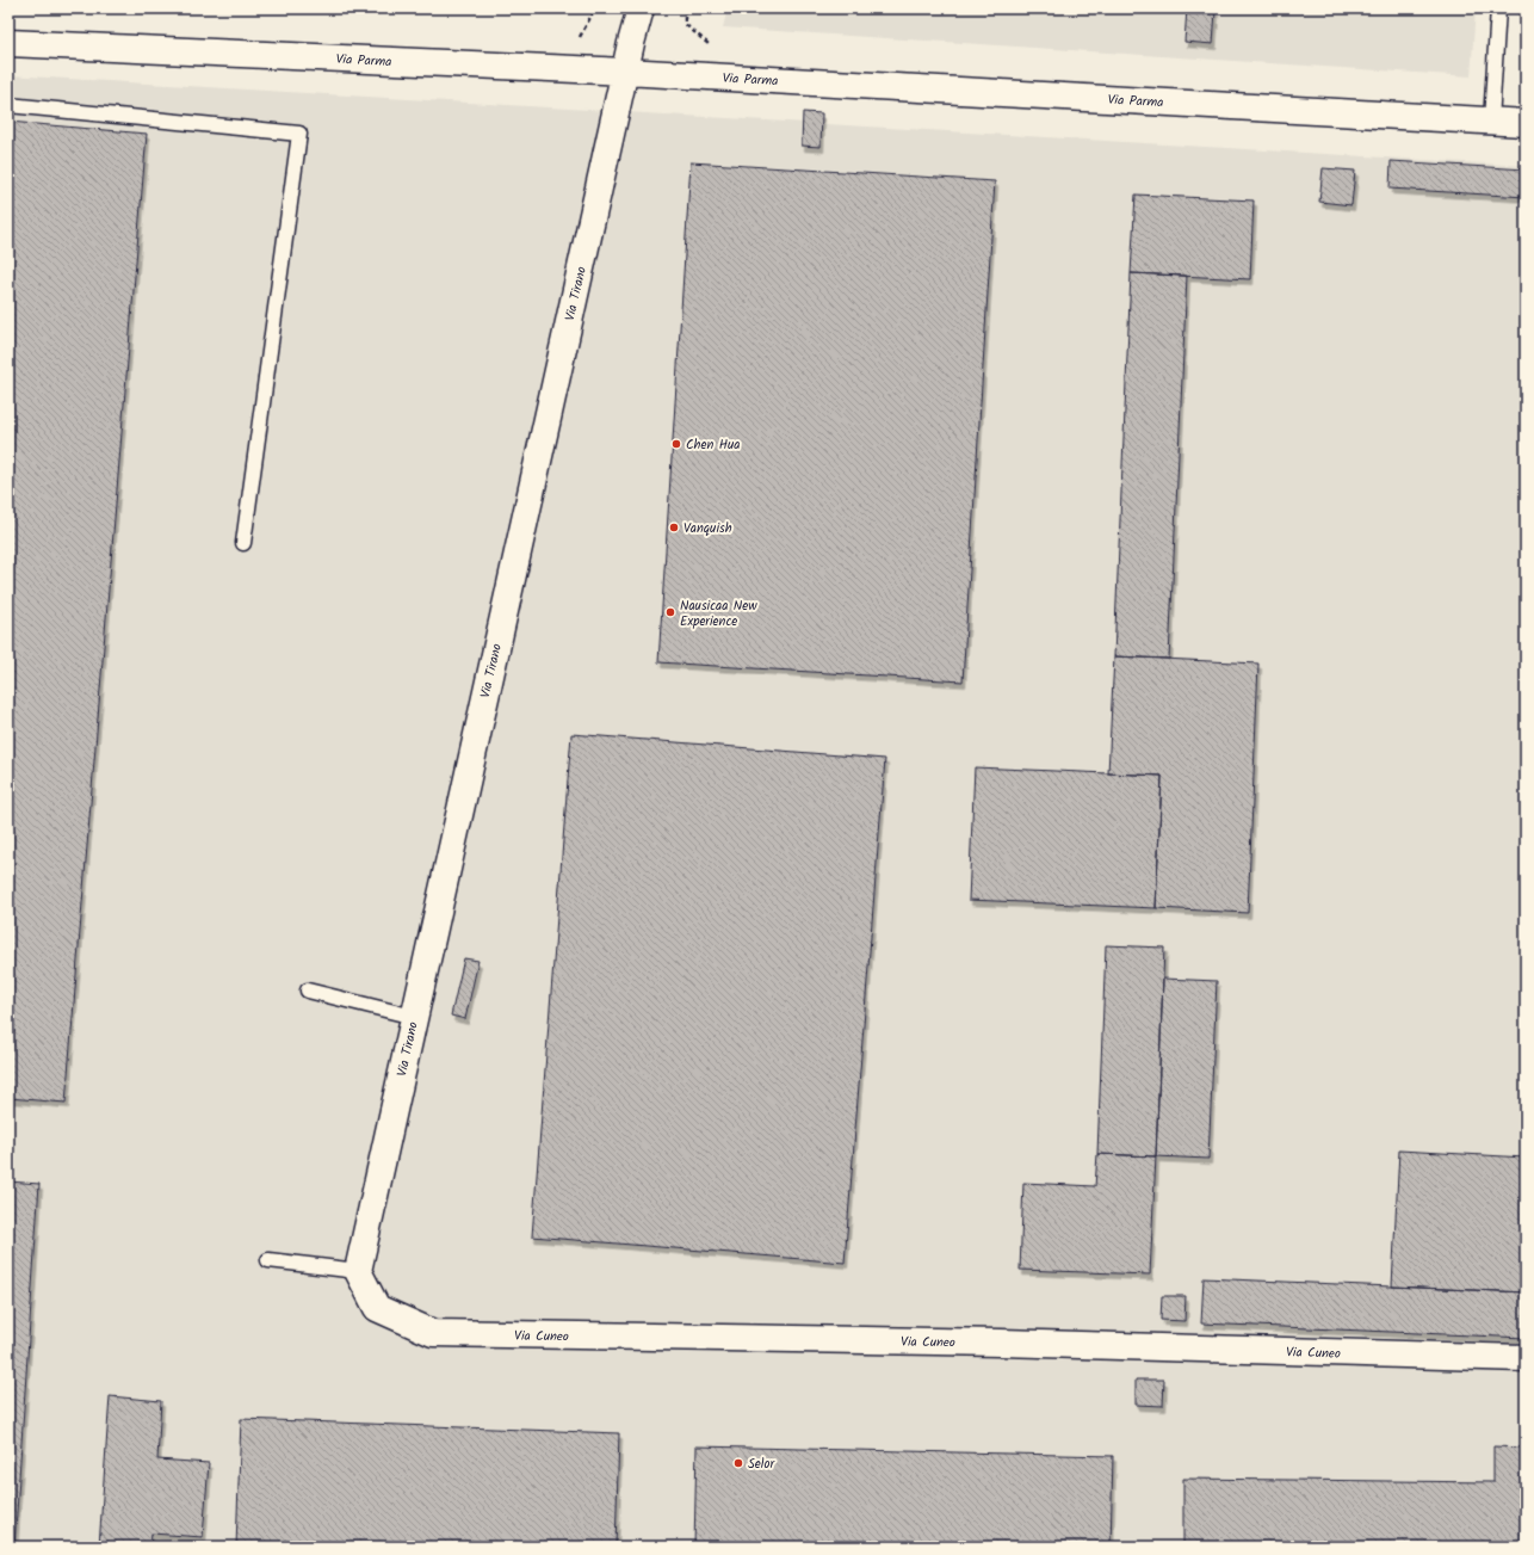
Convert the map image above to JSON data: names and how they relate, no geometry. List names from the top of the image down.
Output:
{
  "streets": {
    "street": ["Via Parma", "Via Tirano", "Via Cuneo"]
  },
  "crossings": [
    ["Via Parma", "Via Tirano"],
    ["Via Tirano", "Via Cuneo"]
  ],
  "places": [
    "Chen Hua",
    "Vanquish",
    "Nausicaa New Experience",
    "Selor"
  ]
}
